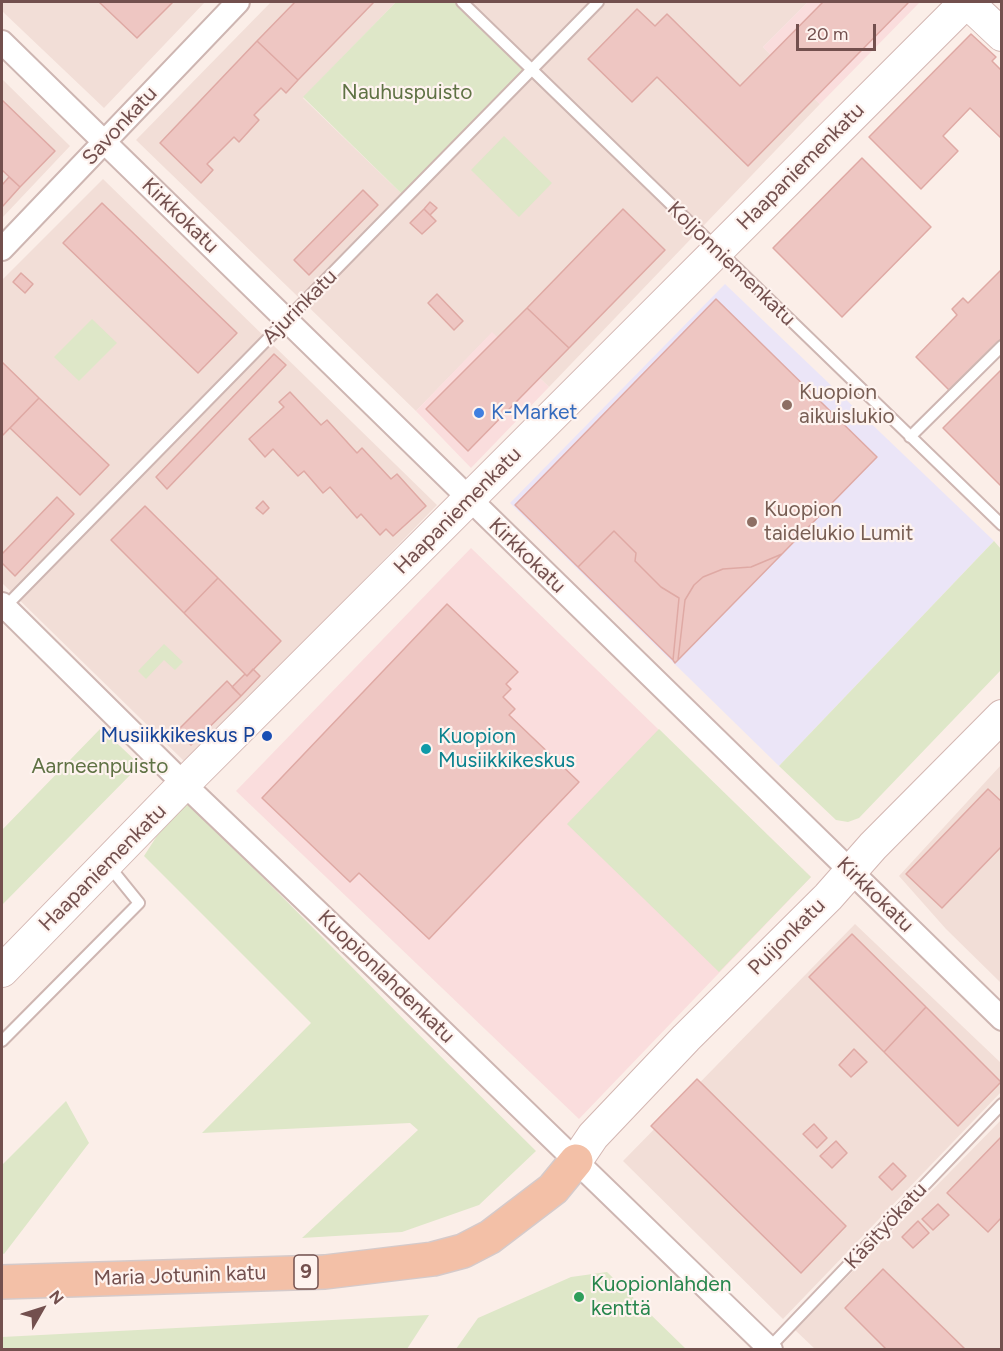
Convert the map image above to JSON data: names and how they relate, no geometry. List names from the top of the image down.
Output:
{
  "streets": {
    "main road": [
      "Haapaniemenkatu",
      "Puijonkatu",
      "9",
      "Maria Jotunin katu"
    ],
    "street": ["Savonkatu", "Kirkkokatu", "Kuopionlahdenkatu"],
    "lane": ["Koljonniemenkatu", "Ajurinkatu", "Käsityökatu"]
  },
  "crossings": [
    ["Savonkatu", "Kirkkokatu"],
    ["Haapaniemenkatu", "Kirkkokatu"],
    ["Haapaniemenkatu", "Koljonniemenkatu"],
    ["Haapaniemenkatu", "Kuopionlahdenkatu"],
    ["Kirkkokatu", "Ajurinkatu"],
    ["Kirkkokatu", "Puijonkatu"],
    ["Koljonniemenkatu", "Ajurinkatu"],
    ["Ajurinkatu", "Kuopionlahdenkatu"],
    ["Puijonkatu", "Kuopionlahdenkatu"],
    ["Puijonkatu", "Maria Jotunin katu"],
    ["Kuopionlahdenkatu", "Käsityökatu"],
    ["Kuopionlahdenkatu", "Maria Jotunin katu"]
  ],
  "parks": ["Nauhuspuisto", "Aarneenpuisto"],
  "places": [
    "Kuopion aikuislukio",
    "K-Market",
    "Kuopion taidelukio Lumit",
    "Musiikkikeskus P",
    "Kuopion Musiikkikeskus",
    "Kuopionlahden kenttä"
  ],
  "scale_bar": "20 m",
  "north": "top right"
}
